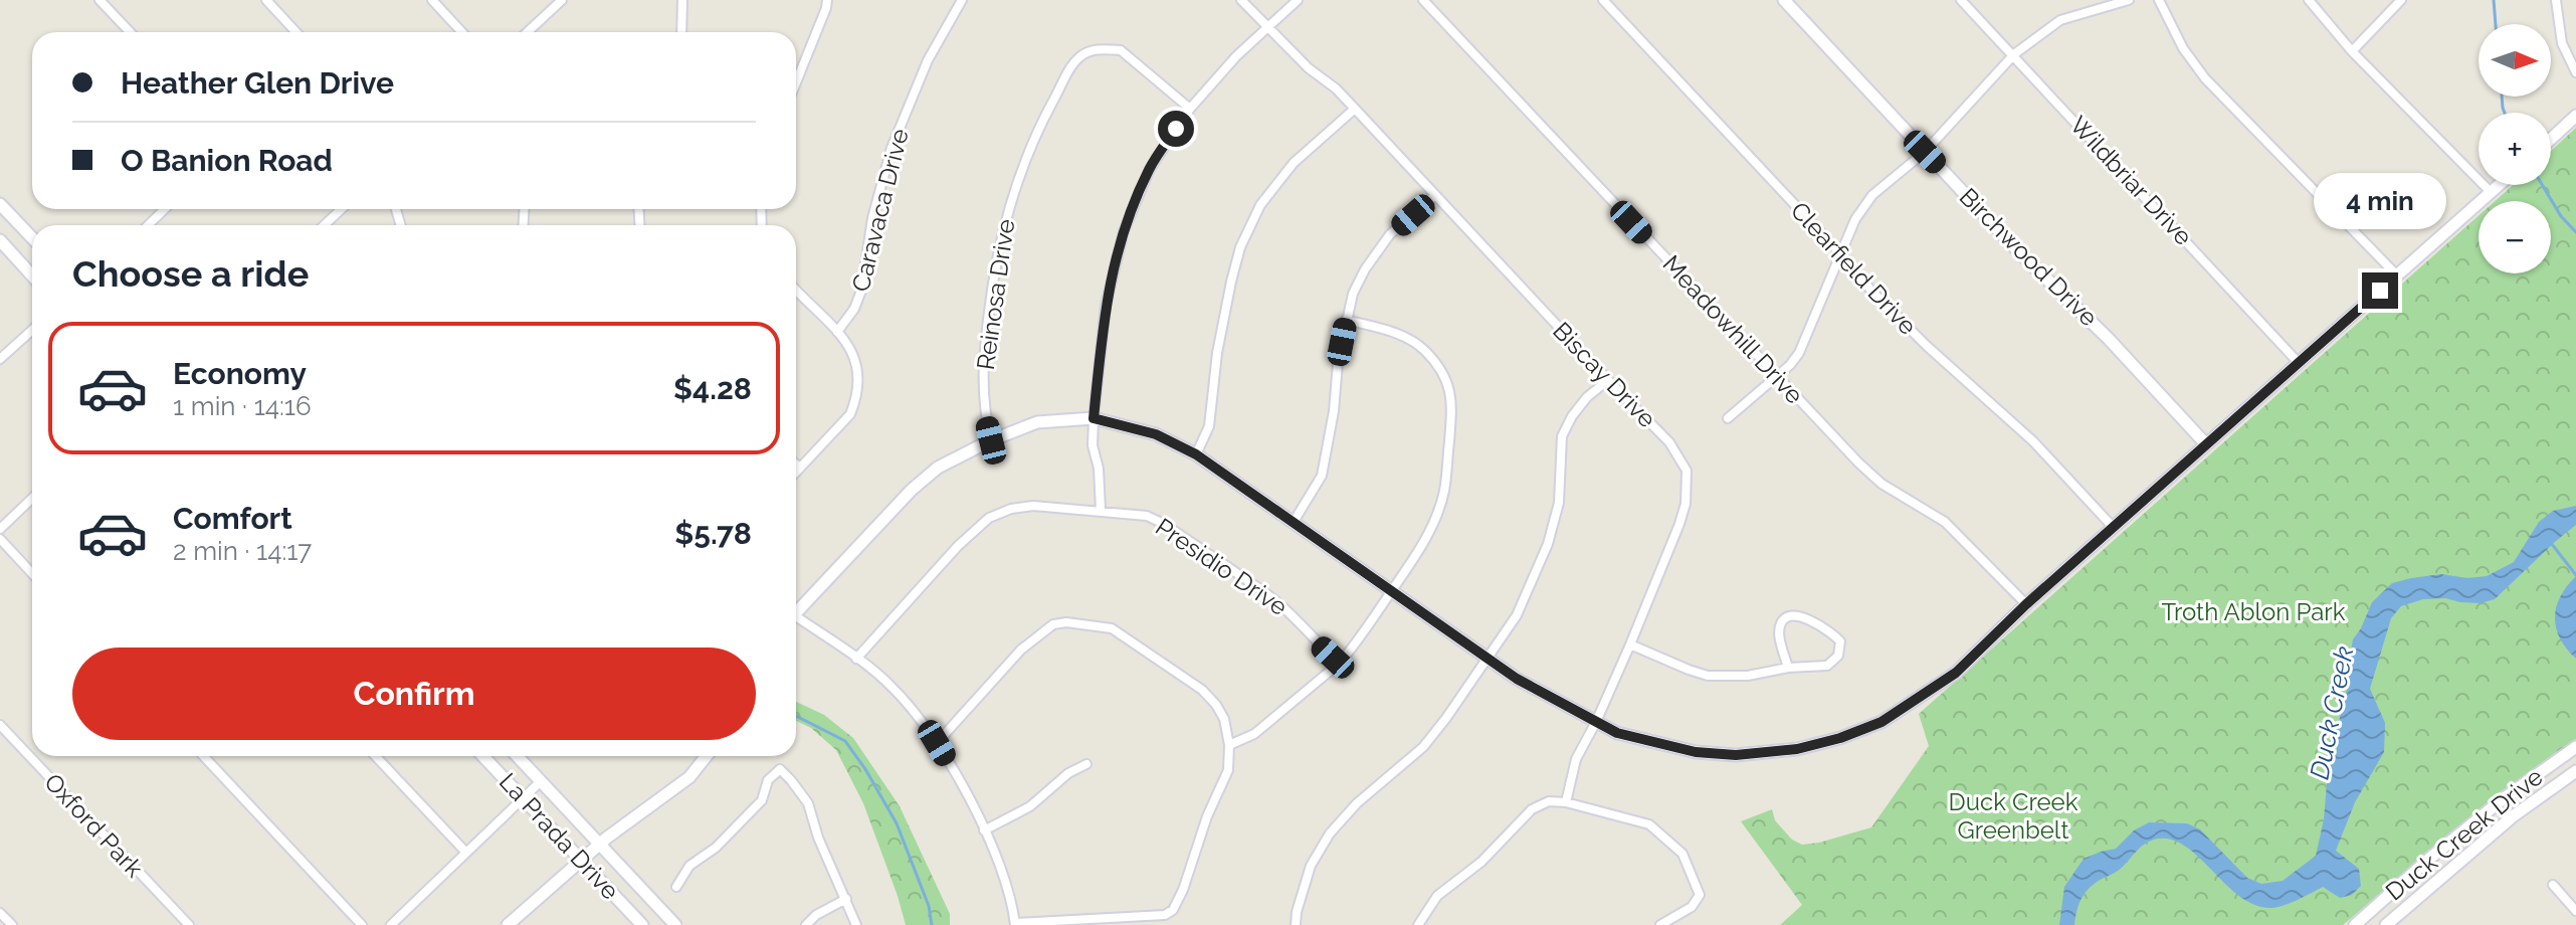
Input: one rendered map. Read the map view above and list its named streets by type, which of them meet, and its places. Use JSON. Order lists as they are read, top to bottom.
{
  "streets": {
    "street": [
      "Wildbriar Drive",
      "Caravaca Drive",
      "Birchwood Drive",
      "Clearfield Drive",
      "Reinosa Drive",
      "Meadowhill Drive",
      "Biscay Drive",
      "Presidio Drive",
      "Oxford Park",
      "Duck Creek Drive",
      "La Prada Drive"
    ]
  },
  "water": ["Duck Creek"],
  "parks": ["Troth Ablon Park", "Duck Creek Greenbelt"],
  "north": "right",
  "page": {
    "map_buttons": ["+", "−"],
    "banner": ["Heather Glen Drive", "O Banion Road"],
    "bubble": "4 min",
    "heading": "Choose a ride",
    "list": [
      {
        "name": "Economy",
        "note": "1 min · 14:16",
        "value": "$4.28"
      },
      {
        "name": "Comfort",
        "note": "2 min · 14:17",
        "value": "$5.78"
      }
    ],
    "buttons": "Confirm"
  }
}
